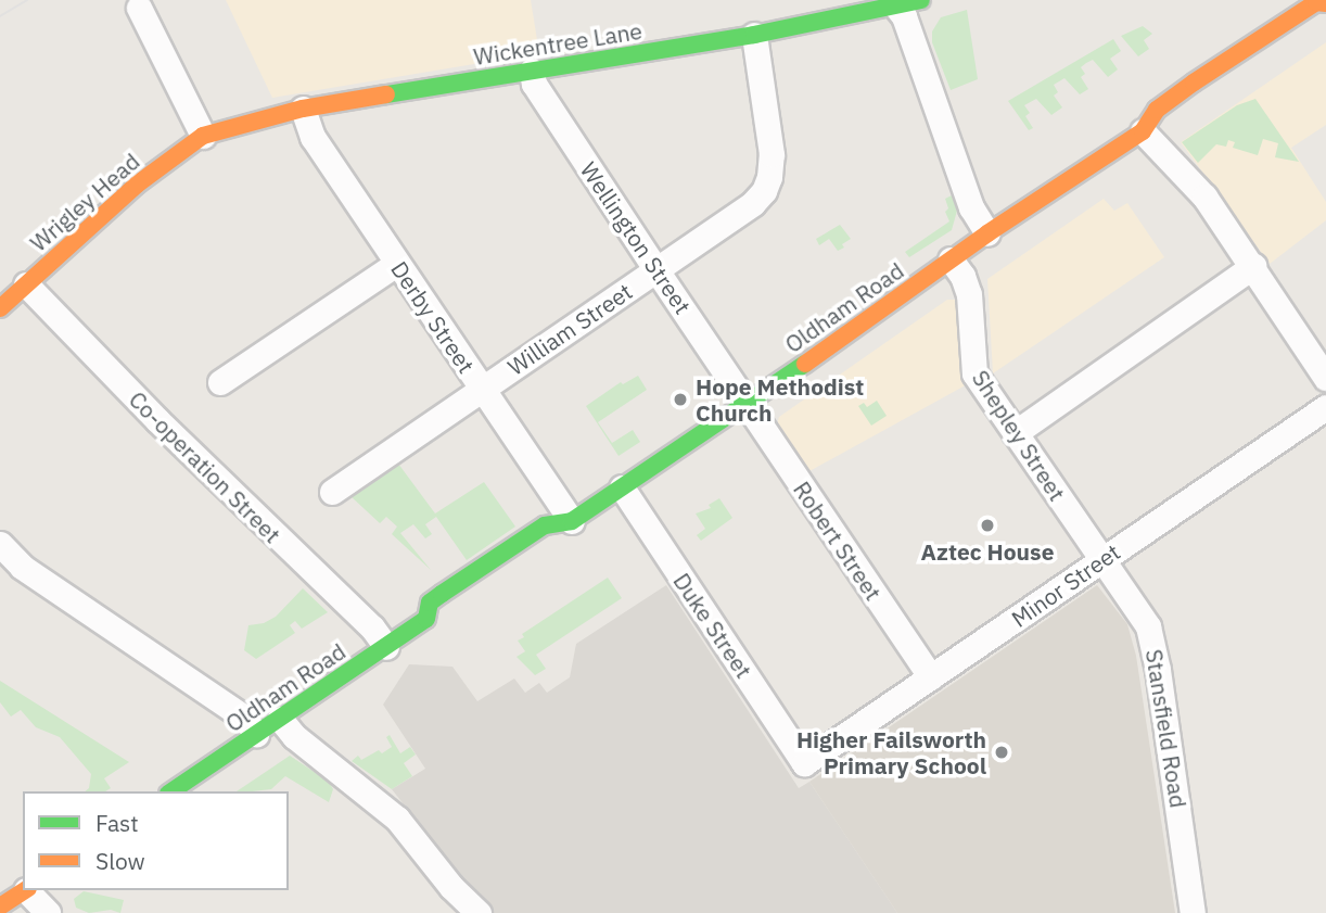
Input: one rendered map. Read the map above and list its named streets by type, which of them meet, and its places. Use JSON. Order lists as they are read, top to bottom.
{
  "streets": {
    "main road": ["Wickentree Lane", "Wrigley Head", "Oldham Road"],
    "street": [
      "Wellington Street",
      "Derby Street",
      "William Street",
      "Shepley Street",
      "Co-operation Street",
      "Robert Street",
      "Minor Street",
      "Duke Street",
      "Stansfield Road"
    ]
  },
  "crossings": [
    ["Wickentree Lane", "Wrigley Head"],
    ["Wickentree Lane", "Wellington Street"],
    ["Wickentree Lane", "Derby Street"],
    ["Wickentree Lane", "William Street"],
    ["Wrigley Head", "Co-operation Street"],
    ["Wellington Street", "Oldham Road"],
    ["Wellington Street", "William Street"],
    ["Wellington Street", "Robert Street"],
    ["Oldham Road", "Derby Street"],
    ["Oldham Road", "Shepley Street"],
    ["Oldham Road", "Co-operation Street"],
    ["Oldham Road", "Robert Street"],
    ["Oldham Road", "Duke Street"],
    ["Derby Street", "William Street"],
    ["Shepley Street", "Minor Street"],
    ["Shepley Street", "Stansfield Road"],
    ["Robert Street", "Minor Street"],
    ["Minor Street", "Duke Street"],
    ["Minor Street", "Stansfield Road"]
  ],
  "places": ["Hope Methodist Church", "Aztec House", "Higher Failsworth Primary School"],
  "legend": ["Fast", "Slow"]
}
